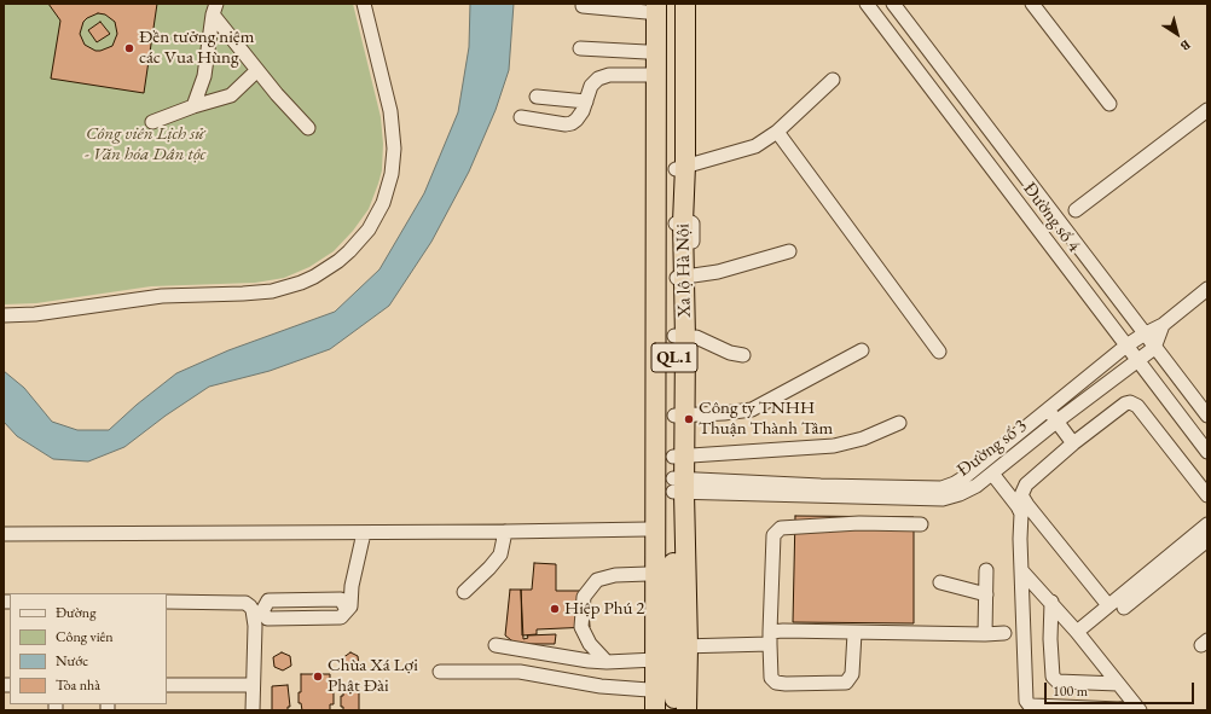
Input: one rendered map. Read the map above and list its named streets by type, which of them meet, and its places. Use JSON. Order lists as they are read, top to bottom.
{
  "streets": {
    "highway": ["Xa lộ Hà Nội", "QL.1"],
    "street": ["Đường số 4", "Đường số 3"]
  },
  "crossings": [
    ["Đường số 4", "Đường số 3"],
    ["Xa lộ Hà Nội", "Đường số 3"]
  ],
  "parks": ["Công viên Lịch sử - Văn hóa Dân tộc"],
  "places": [
    "Đền tưởng niệm các Vua Hùng",
    "Công ty TNHH Thuận Thành Tâm",
    "Hiệp Phú 2",
    "Chùa Xá Lợi Phật Đài"
  ],
  "legend": [
    "Đường",
    "Công viên",
    "Nước",
    "Tòa nhà"
  ],
  "scale_bar": "100 m",
  "north": "bottom right"
}
